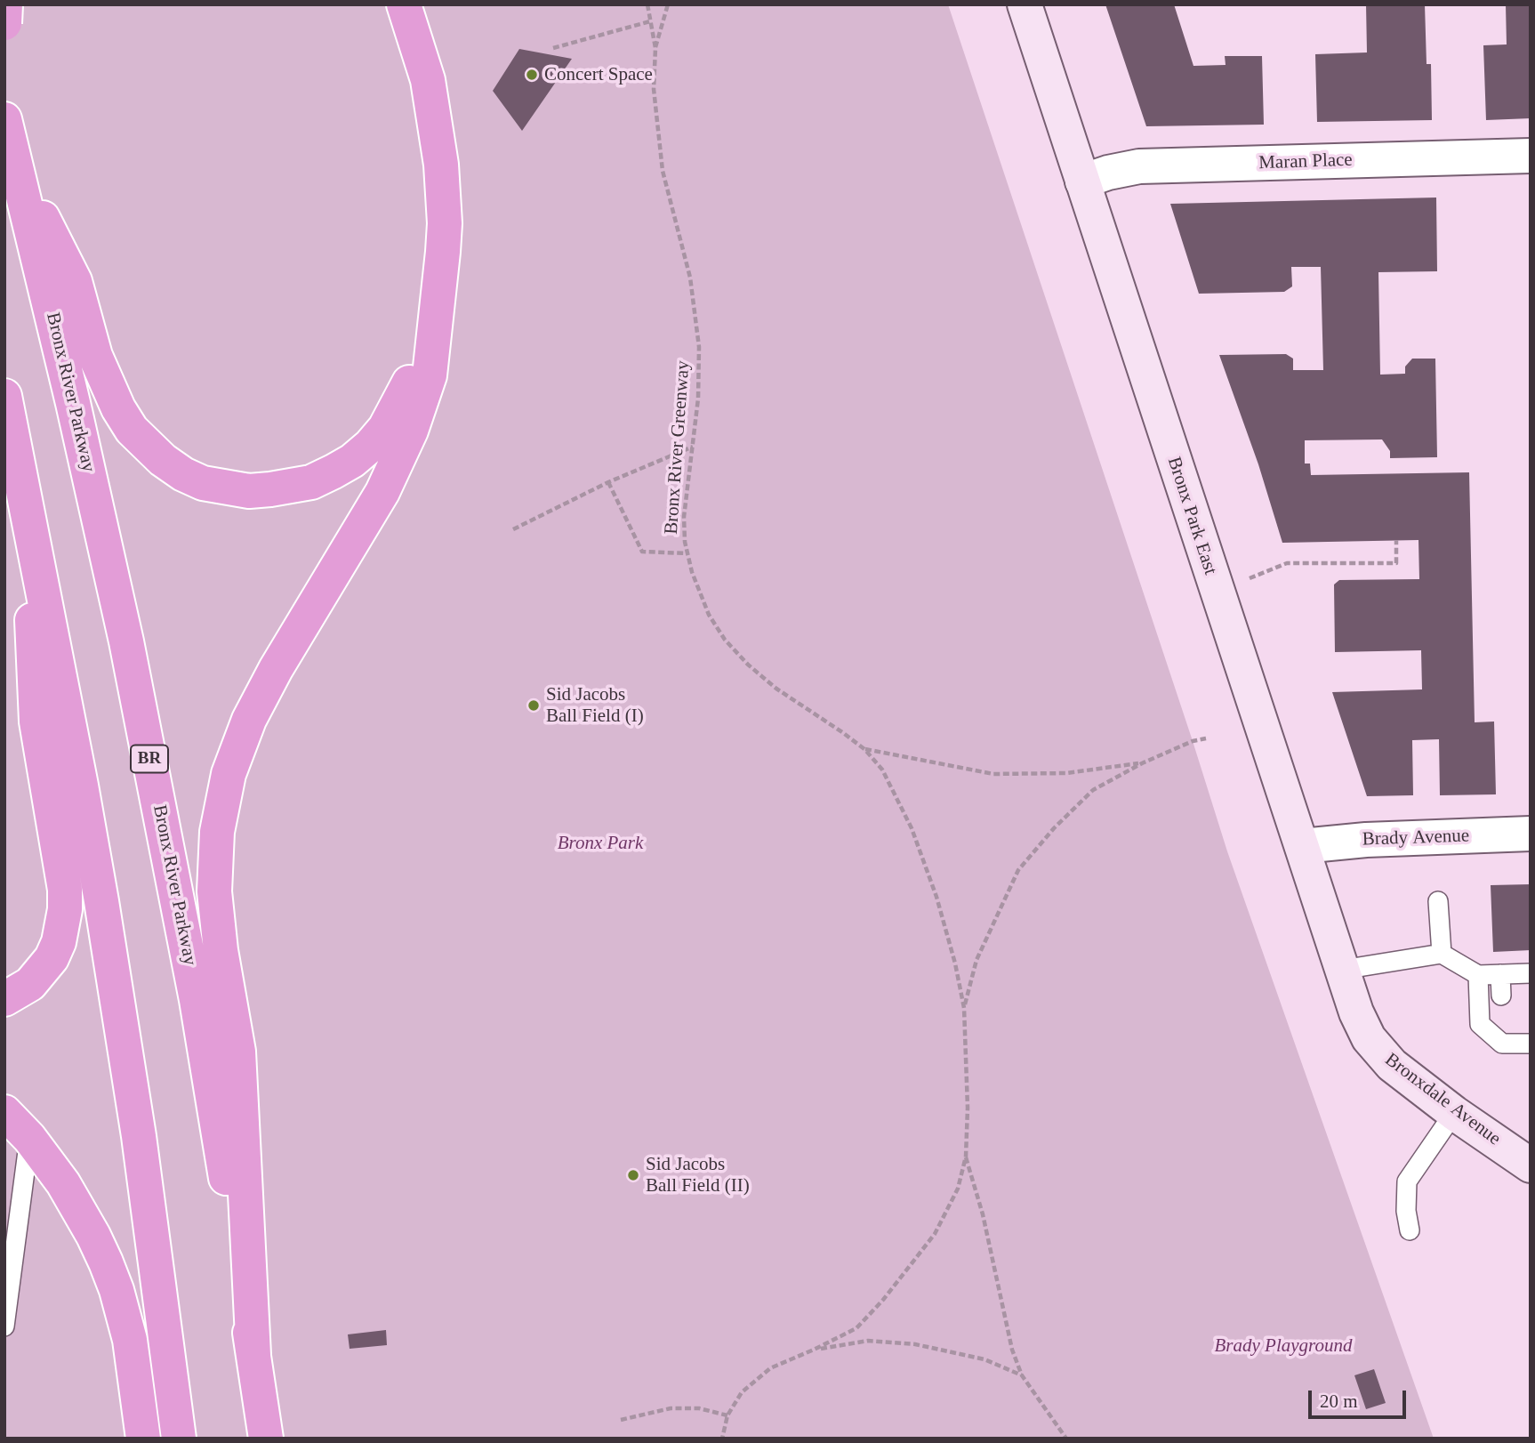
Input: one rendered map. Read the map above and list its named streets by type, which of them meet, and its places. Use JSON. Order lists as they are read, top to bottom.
{
  "streets": {
    "highway": ["Bronx River Parkway", "BR"],
    "main road": ["Bronx Park East", "Bronxdale Avenue"],
    "street": ["Maran Place", "Brady Avenue"],
    "path": ["Bronx River Greenway"]
  },
  "crossings": [
    ["Maran Place", "Bronx Park East"],
    ["Bronx Park East", "Brady Avenue"],
    ["Bronx Park East", "Bronxdale Avenue"]
  ],
  "parks": ["Bronx Park", "Brady Playground"],
  "places": ["Concert Space", "Sid Jacobs Ball Field (I)", "Sid Jacobs Ball Field (II)"],
  "scale_bar": "20 m"
}
